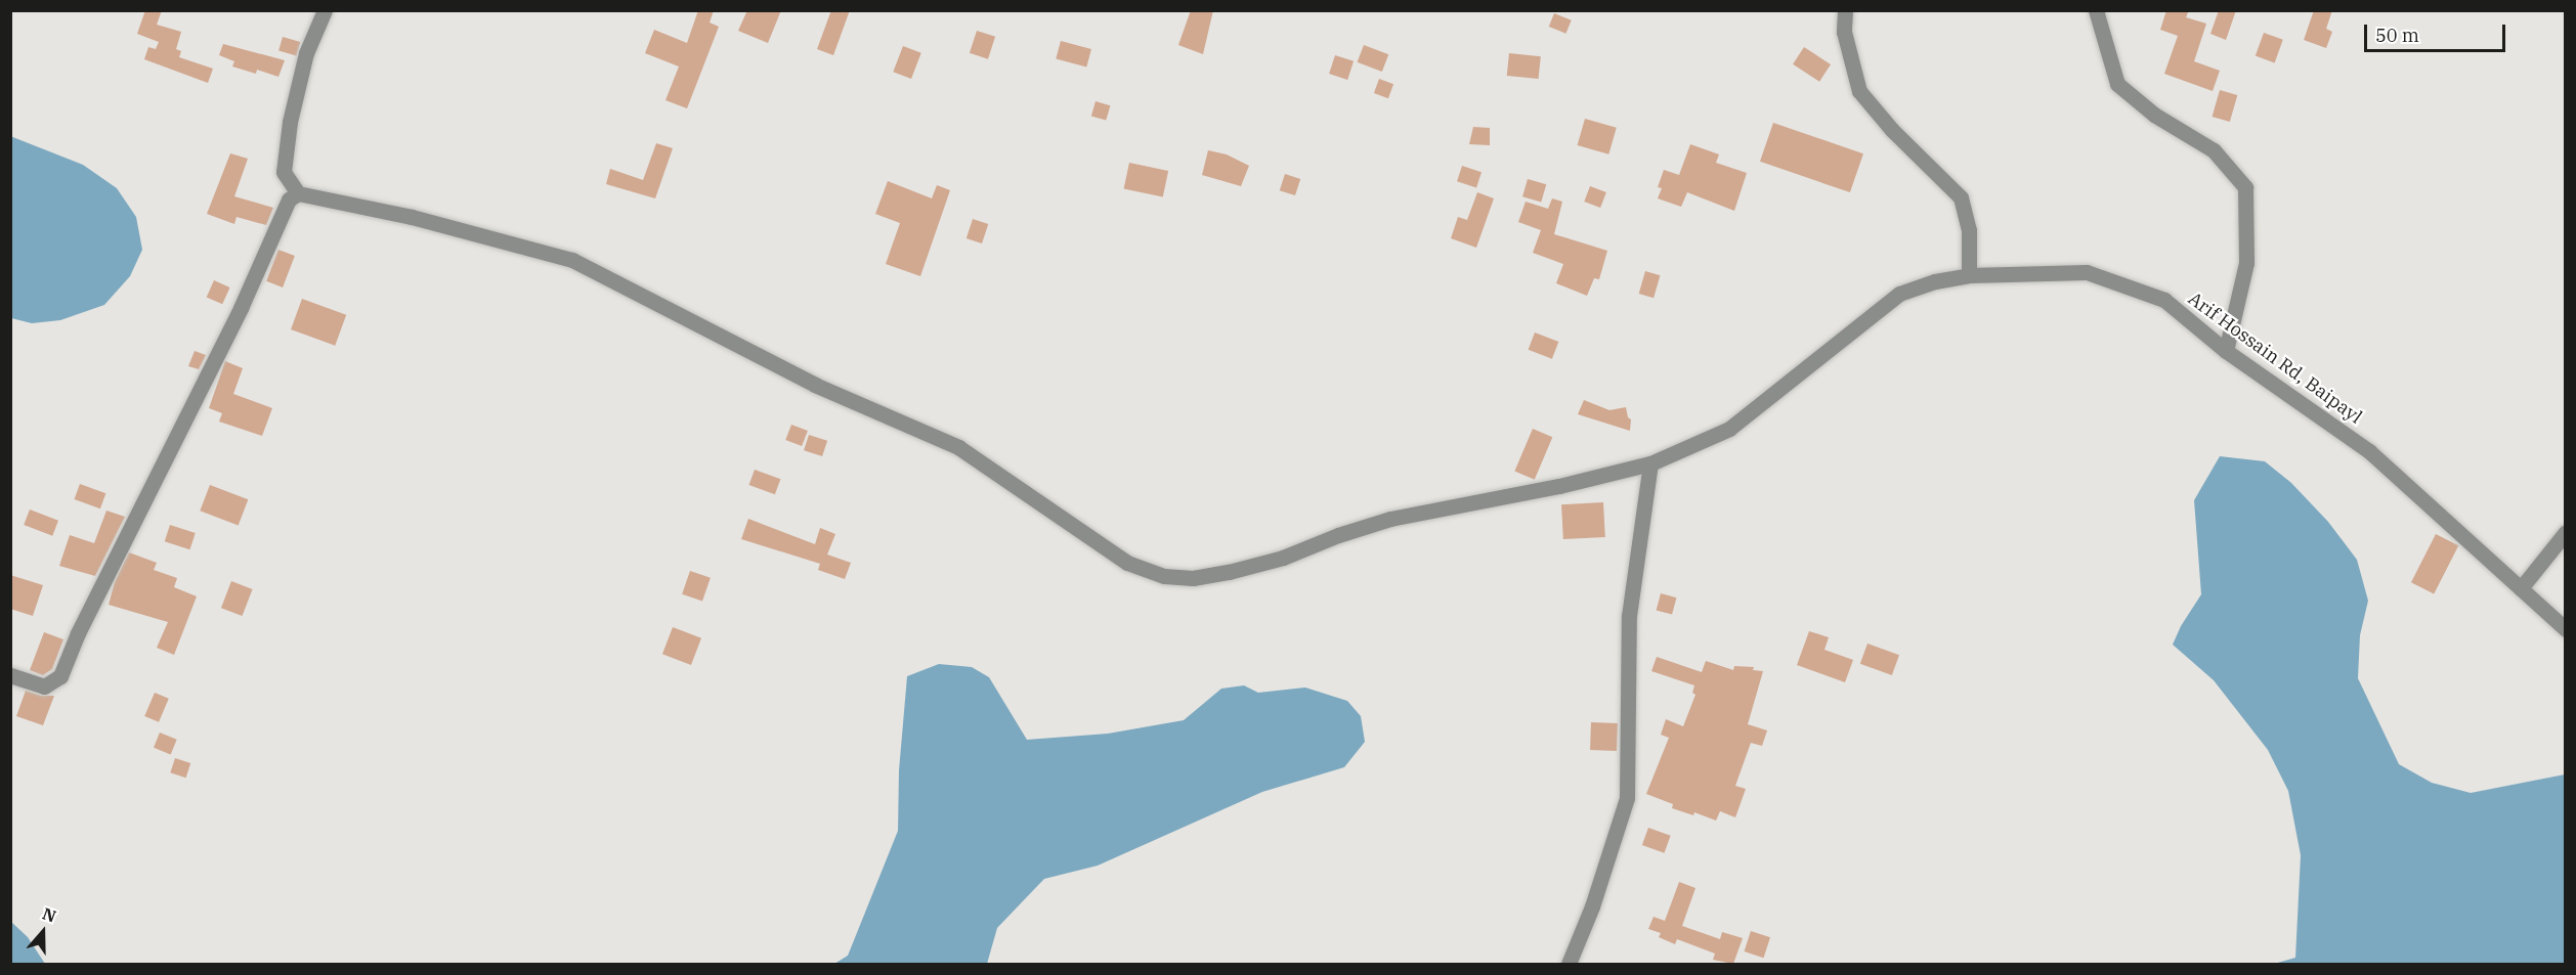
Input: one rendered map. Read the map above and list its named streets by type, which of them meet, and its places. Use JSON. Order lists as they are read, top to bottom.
{
  "streets": {
    "street": ["Arif Hossain Rd, Baipayl"]
  },
  "scale_bar": "50 m",
  "north": "top"
}
